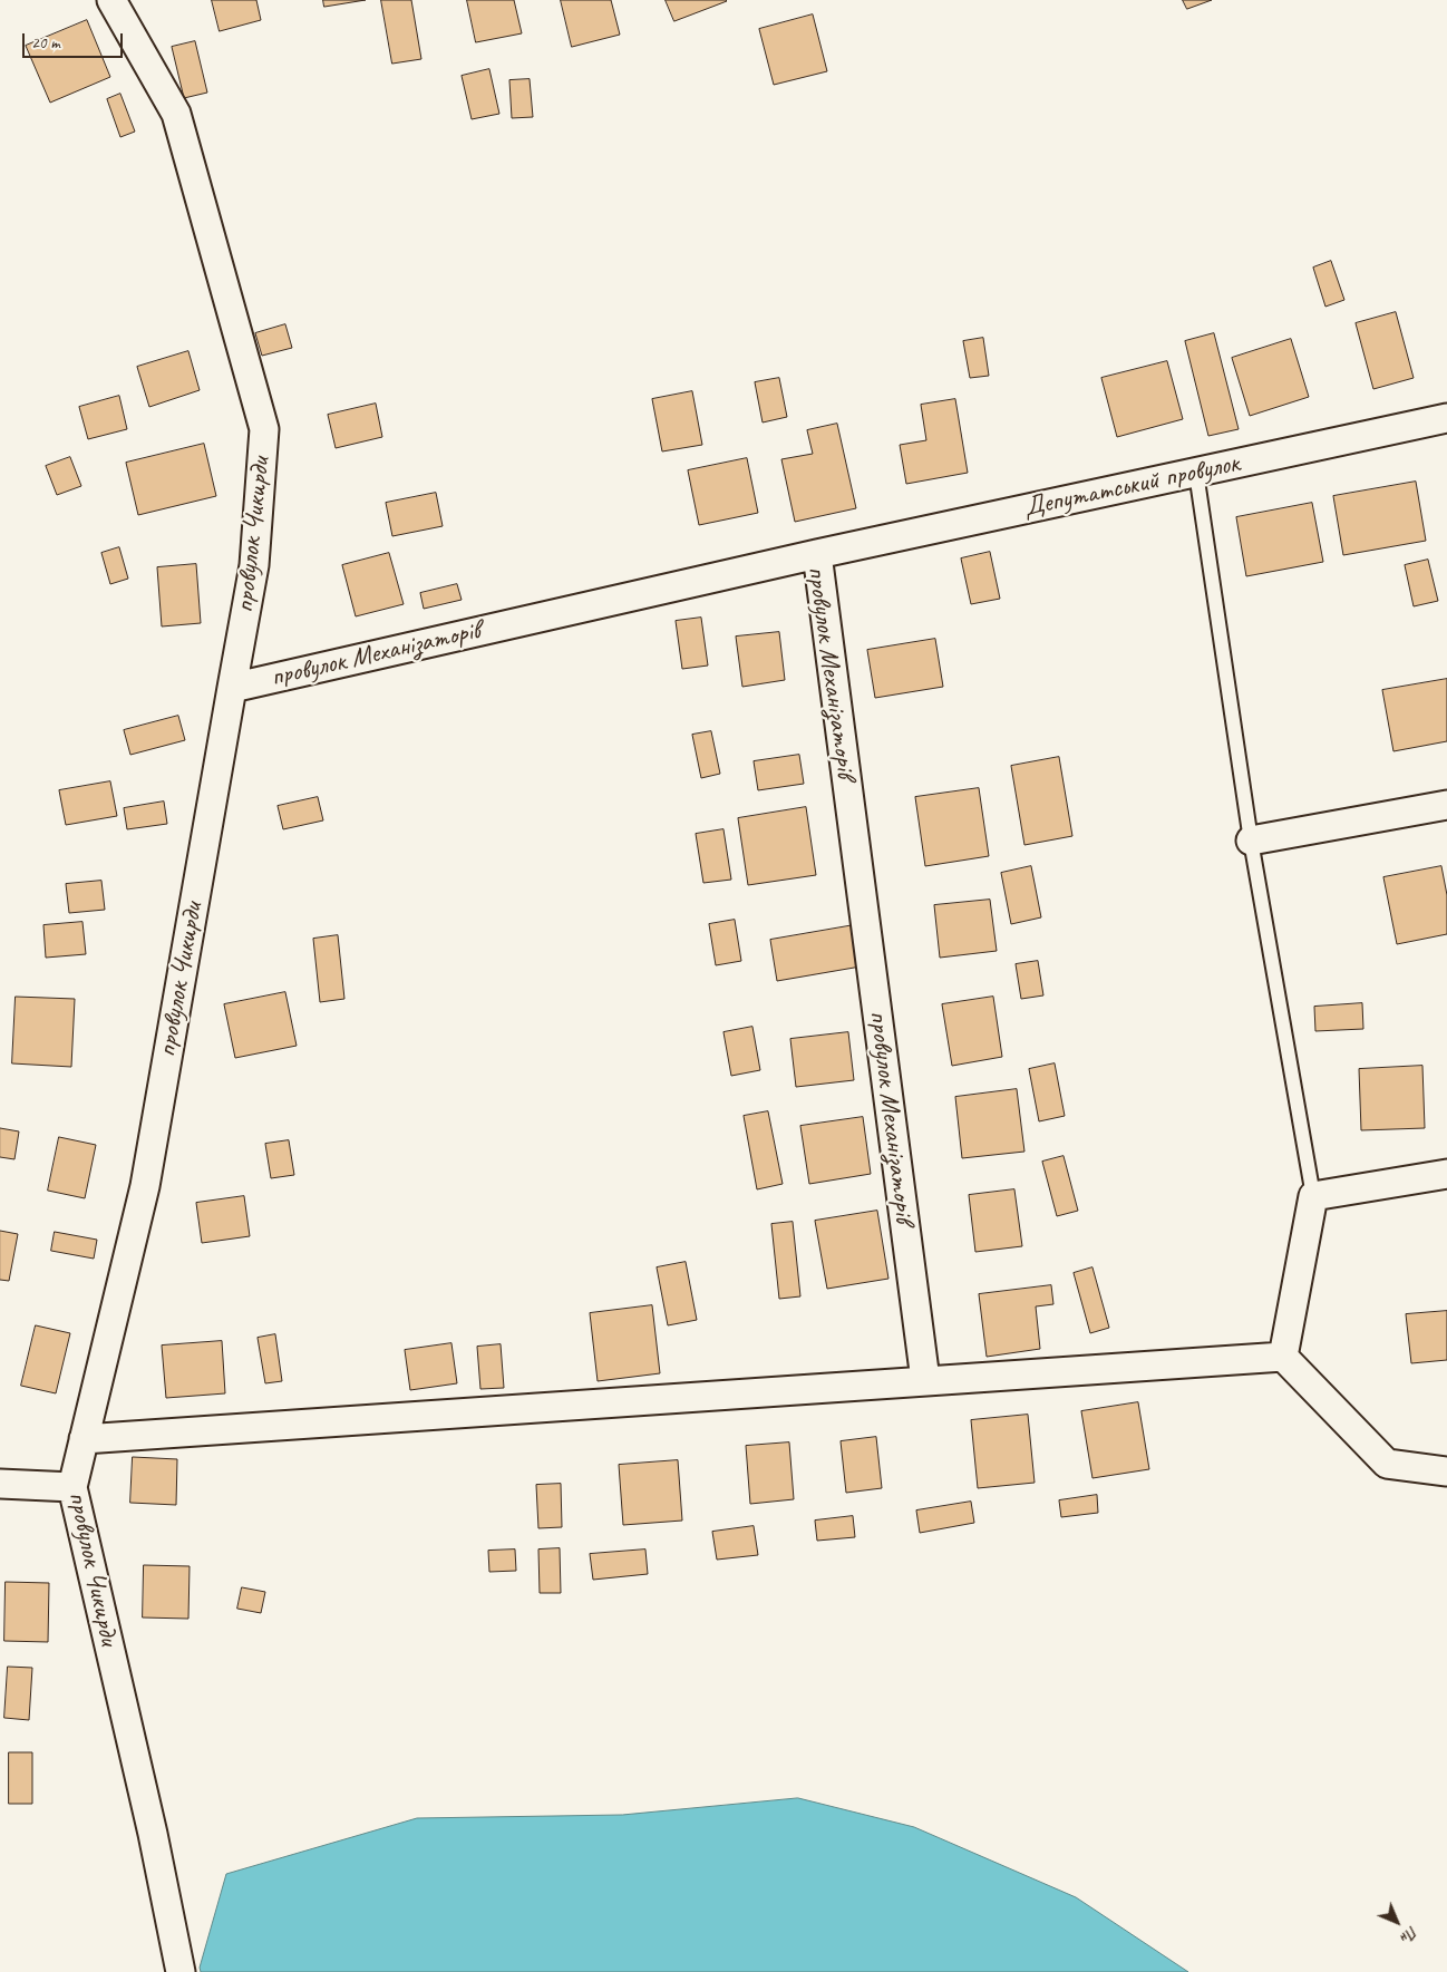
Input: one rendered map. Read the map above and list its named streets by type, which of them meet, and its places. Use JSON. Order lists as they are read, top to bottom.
{
  "streets": {
    "street": ["Депутатський провулок", "провулок Чикирди", "провулок Механізаторів"]
  },
  "crossings": [
    ["Депутатський провулок", "провулок Механізаторів"],
    ["провулок Чикирди", "провулок Механізаторів"]
  ],
  "scale_bar": "20 m",
  "north": "bottom right"
}
